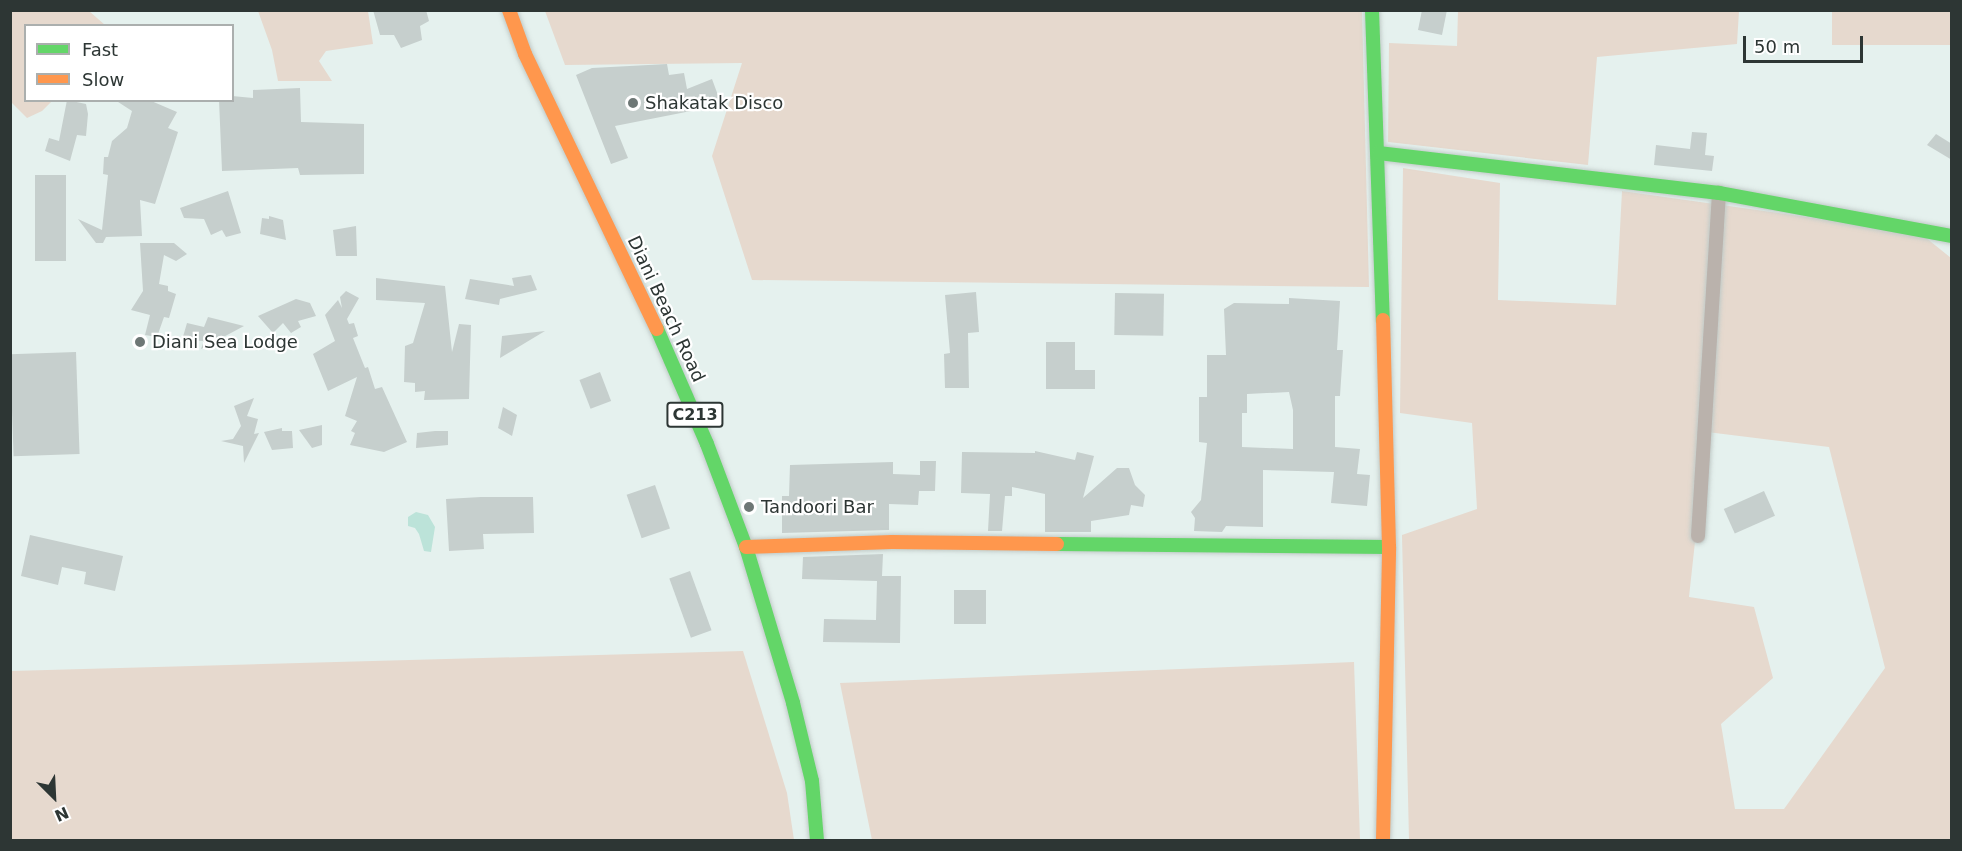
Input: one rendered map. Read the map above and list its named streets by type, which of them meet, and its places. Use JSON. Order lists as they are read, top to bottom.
{
  "streets": {
    "street": ["Diani Beach Road", "C213"]
  },
  "places": ["Shakatak Disco", "Diani Sea Lodge", "Tandoori Bar"],
  "legend": ["Fast", "Slow"],
  "scale_bar": "50 m",
  "north": "bottom right"
}
